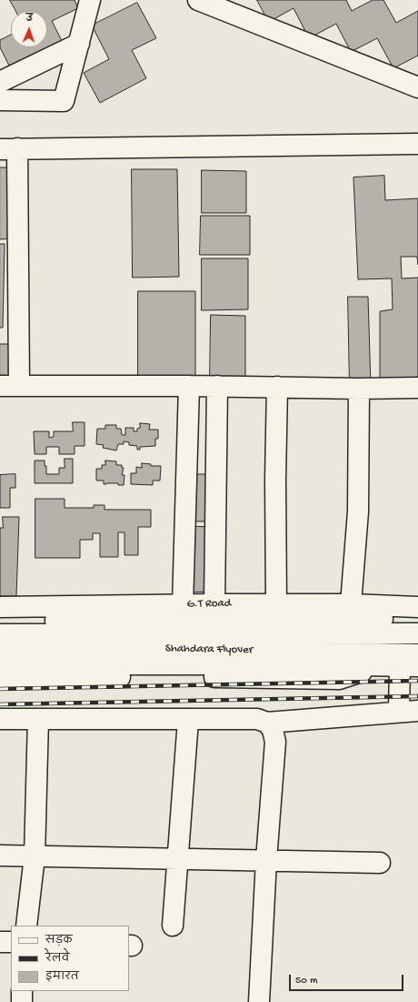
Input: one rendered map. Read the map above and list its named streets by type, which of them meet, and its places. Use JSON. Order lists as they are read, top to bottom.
{
  "streets": {
    "main road": ["G.T Road", "Shahdara Flyover"]
  },
  "legend": ["सड़क", "रेलवे", "इमारत"],
  "scale_bar": "50 m",
  "north": "top"
}
